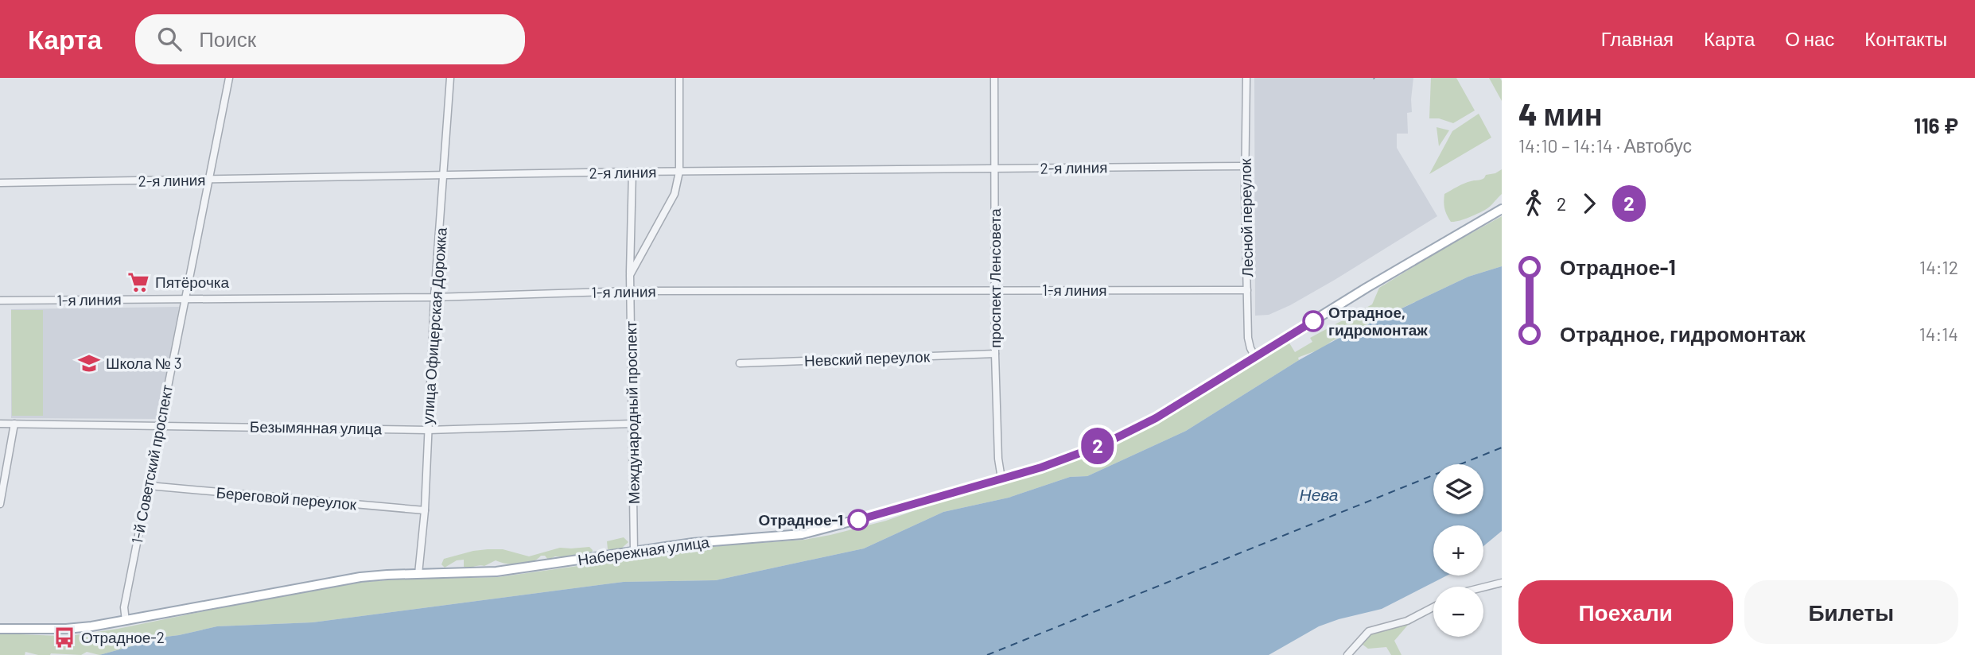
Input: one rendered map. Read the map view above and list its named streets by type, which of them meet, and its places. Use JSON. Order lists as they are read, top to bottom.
{
  "streets": {
    "main road": ["Набережная улица"],
    "street": [
      "2-я линия",
      "Лесной переулок",
      "проспект Ленсовета",
      "1-я линия",
      "улица Офицерская Дорожка",
      "Невский переулок",
      "Международный проспект",
      "Безымянная улица",
      "1-й Советский проспект",
      "Береговой переулок"
    ]
  },
  "crossings": [
    ["2-я линия", "Лесной переулок"],
    ["2-я линия", "проспект Ленсовета"],
    ["2-я линия", "улица Офицерская Дорожка"],
    ["2-я линия", "Международный проспект"],
    ["2-я линия", "1-й Советский проспект"],
    ["Лесной переулок", "1-я линия"],
    ["Лесной переулок", "Набережная улица"],
    ["проспект Ленсовета", "1-я линия"],
    ["проспект Ленсовета", "Невский переулок"],
    ["проспект Ленсовета", "Набережная улица"],
    ["1-я линия", "улица Офицерская Дорожка"],
    ["1-я линия", "Международный проспект"],
    ["1-я линия", "1-й Советский проспект"],
    ["улица Офицерская Дорожка", "Безымянная улица"],
    ["улица Офицерская Дорожка", "Береговой переулок"],
    ["улица Офицерская Дорожка", "Набережная улица"],
    ["Международный проспект", "Безымянная улица"],
    ["Международный проспект", "Набережная улица"],
    ["Безымянная улица", "1-й Советский проспект"],
    ["1-й Советский проспект", "Береговой переулок"],
    ["1-й Советский проспект", "Набережная улица"]
  ],
  "water": ["Нева"],
  "places": {
    "supermarket": ["Пятёрочка"],
    "other": ["Отрадное, гидромонтаж", "Отрадное-1"],
    "school or university": ["Школа № 3"],
    "bus stop": ["Отрадное-2"]
  },
  "lines": ["bus line 2"],
  "page": {
    "header": "Карта",
    "search": "Поиск",
    "nav": [
      "Главная",
      "Карта",
      "О нас",
      "Контакты"
    ],
    "on_map": "2",
    "heading": ["4 мин", "14:10 – 14:14 · Автобус", "116 ₽"],
    "legs": ["2", "2"],
    "list": [
      {
        "name": "Отрадное-1",
        "value": "14:12"
      },
      {
        "name": "Отрадное, гидромонтаж",
        "value": "14:14"
      }
    ],
    "map_buttons": ["+", "−"],
    "buttons": ["Поехали", "Билеты"]
  }
}
